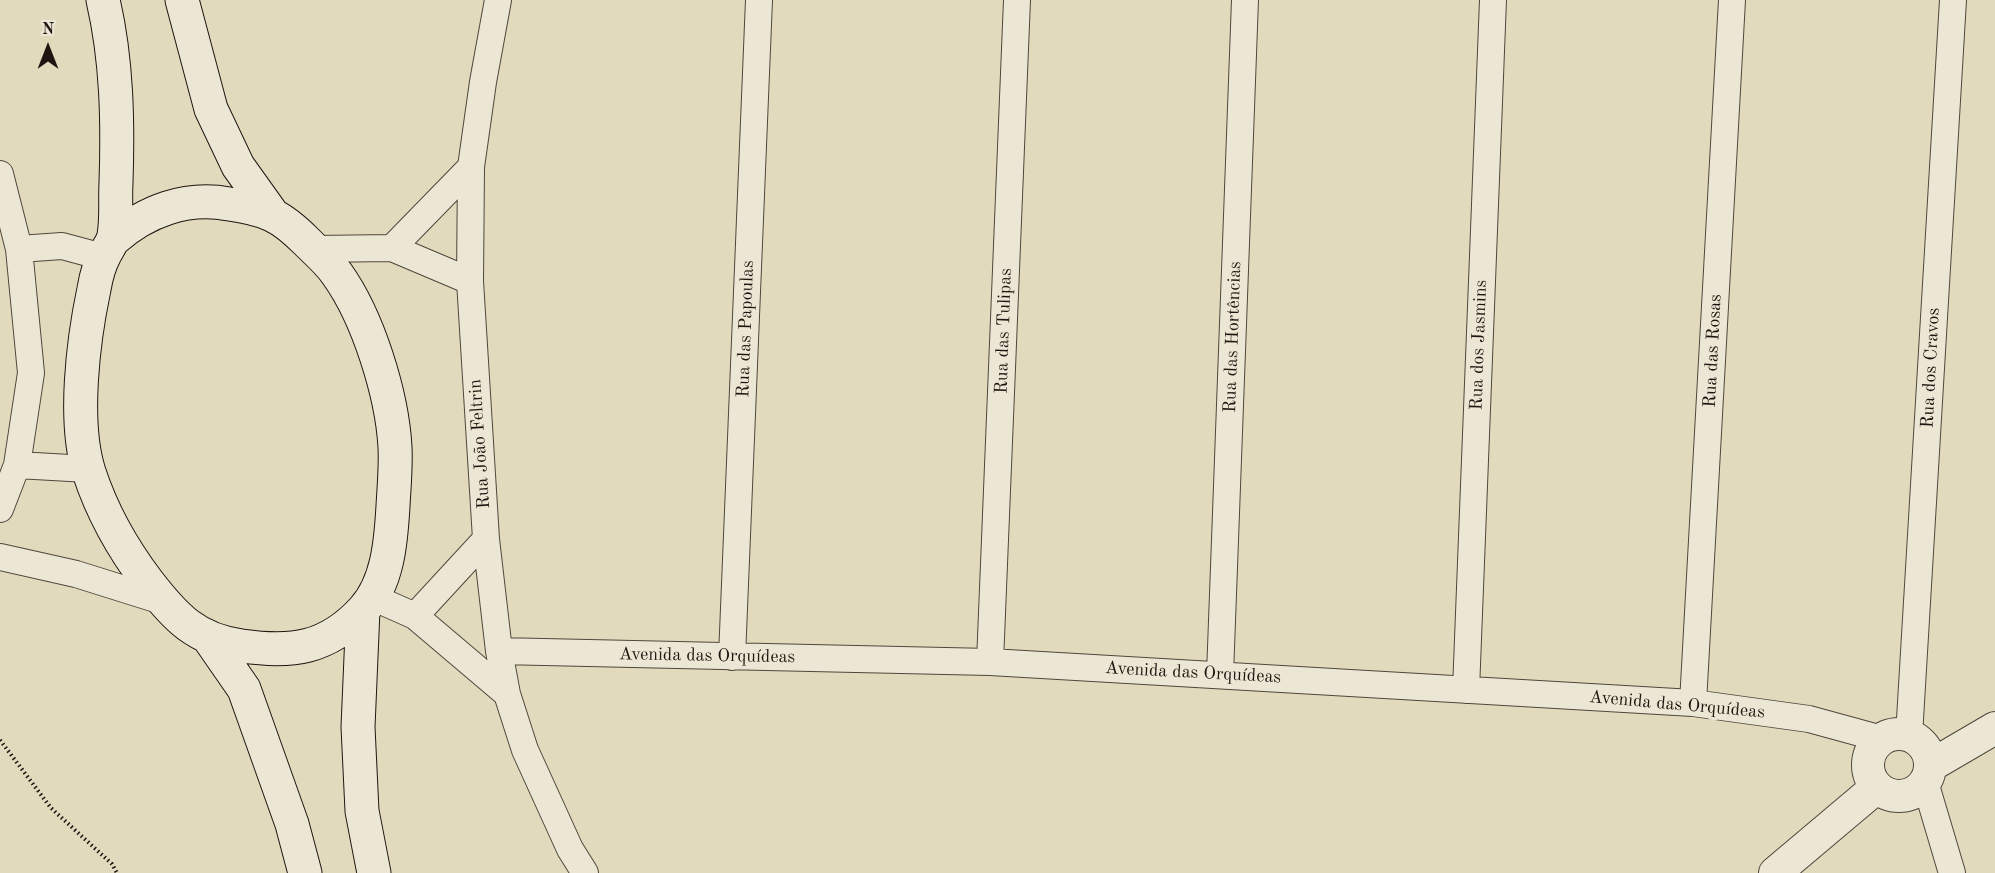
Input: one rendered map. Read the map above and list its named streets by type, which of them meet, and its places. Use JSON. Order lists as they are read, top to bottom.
{
  "streets": {
    "street": [
      "Rua das Papoulas",
      "Rua das Tulipas",
      "Rua das Hortências",
      "Rua dos Jasmins",
      "Rua das Rosas",
      "Rua dos Cravos",
      "Rua João Feltrin",
      "Avenida das Orquídeas"
    ]
  },
  "crossings": [
    ["Rua das Papoulas", "Avenida das Orquídeas"],
    ["Rua das Tulipas", "Avenida das Orquídeas"],
    ["Rua das Hortências", "Avenida das Orquídeas"],
    ["Rua dos Jasmins", "Avenida das Orquídeas"],
    ["Rua das Rosas", "Avenida das Orquídeas"],
    ["Rua dos Cravos", "Avenida das Orquídeas"],
    ["Rua João Feltrin", "Avenida das Orquídeas"]
  ],
  "north": "top"
}
